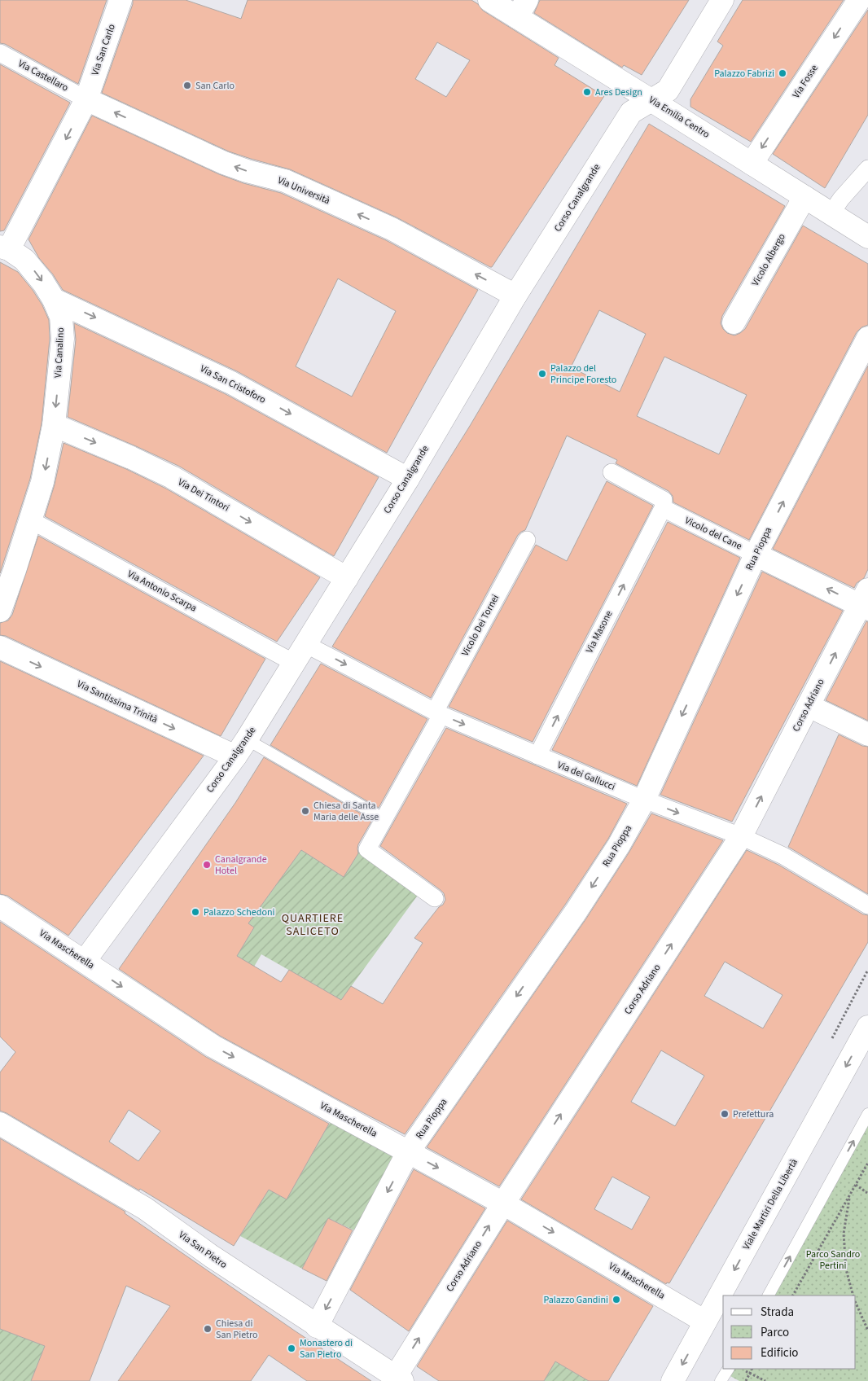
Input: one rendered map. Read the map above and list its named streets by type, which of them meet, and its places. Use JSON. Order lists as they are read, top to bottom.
{
  "streets": {
    "street": [
      "Via San Carlo",
      "Via Castellaro",
      "Via Fosse",
      "Via Emilia Centro",
      "Via Università",
      "Corso Canalgrande",
      "Vicolo Albergo",
      "Via Canalino",
      "Via San Cristoforo",
      "Via Dei Tintori",
      "Vicolo del Cane",
      "Rua Pioppa",
      "Via Antonio Scarpa",
      "Vicolo Dei Tornei",
      "Via Masone",
      "Via Santissima Trinità",
      "Corso Adriano",
      "Via dei Gallucci",
      "Via Mascherella",
      "Viale Martiri Della Libertà",
      "Via San Pietro"
    ]
  },
  "crossings": [
    ["Via San Carlo", "Via Castellaro"],
    ["Via San Carlo", "Via Università"],
    ["Via San Carlo", "Via Canalino"],
    ["Via Castellaro", "Via Università"],
    ["Via Castellaro", "Via Canalino"],
    ["Via Fosse", "Via Emilia Centro"],
    ["Via Emilia Centro", "Corso Canalgrande"],
    ["Via Emilia Centro", "Vicolo Albergo"],
    ["Via Università", "Corso Canalgrande"],
    ["Via Università", "Via Canalino"],
    ["Corso Canalgrande", "Via San Cristoforo"],
    ["Corso Canalgrande", "Via Dei Tintori"],
    ["Corso Canalgrande", "Via Antonio Scarpa"],
    ["Corso Canalgrande", "Via Santissima Trinità"],
    ["Corso Canalgrande", "Via dei Gallucci"],
    ["Corso Canalgrande", "Via Mascherella"],
    ["Via Canalino", "Via San Cristoforo"],
    ["Via Canalino", "Via Dei Tintori"],
    ["Via Canalino", "Via Antonio Scarpa"],
    ["Vicolo del Cane", "Rua Pioppa"],
    ["Vicolo del Cane", "Via Masone"],
    ["Vicolo del Cane", "Corso Adriano"],
    ["Rua Pioppa", "Via dei Gallucci"],
    ["Rua Pioppa", "Via Mascherella"],
    ["Rua Pioppa", "Via San Pietro"],
    ["Vicolo Dei Tornei", "Via dei Gallucci"],
    ["Via Masone", "Via dei Gallucci"],
    ["Corso Adriano", "Via dei Gallucci"],
    ["Corso Adriano", "Via Mascherella"],
    ["Corso Adriano", "Via San Pietro"],
    ["Via Mascherella", "Viale Martiri Della Libertà"]
  ],
  "one_way": [
    "Via Università",
    "Via Canalino",
    "Via San Cristoforo",
    "Via Dei Tintori",
    "Vicolo del Cane",
    "Via Masone",
    "Via Santissima Trinità",
    "Corso Adriano",
    "Via dei Gallucci",
    "Via Mascherella",
    "Viale Martiri Della Libertà"
  ],
  "districts": ["QUARTIERE SALICETO"],
  "parks": ["Parco Sandro Pertini"],
  "places": [
    "Palazzo Fabrizi",
    "San Carlo",
    "Ares Design",
    "Palazzo del Principe Foresto",
    "Chiesa di Santa Maria delle Asse",
    "Canalgrande Hotel",
    "Palazzo Schedoni",
    "Prefettura",
    "Palazzo Gandini",
    "Chiesa di San Pietro",
    "Monastero di San Pietro"
  ],
  "legend": ["Strada", "Parco", "Edificio"]
}
